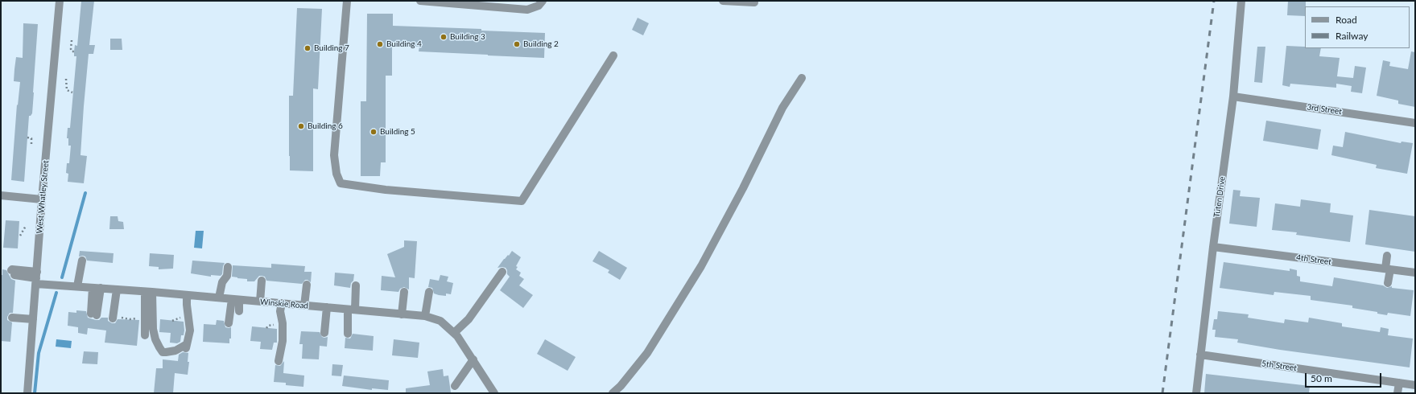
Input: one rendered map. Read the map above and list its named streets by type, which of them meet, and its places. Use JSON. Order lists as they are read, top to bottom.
{
  "streets": {
    "street": [
      "3rd Street",
      "West Whatley Street",
      "Tuten Drive",
      "4th Street",
      "Winskie Road",
      "5th Street"
    ]
  },
  "crossings": [
    ["3rd Street", "Tuten Drive"],
    ["West Whatley Street", "Winskie Road"],
    ["Tuten Drive", "4th Street"],
    ["Tuten Drive", "5th Street"]
  ],
  "places": [
    "Building 3",
    "Building 4",
    "Building 2",
    "Building 7",
    "Building 6",
    "Building 5"
  ],
  "legend": ["Road", "Railway"],
  "scale_bar": "50 m"
}
